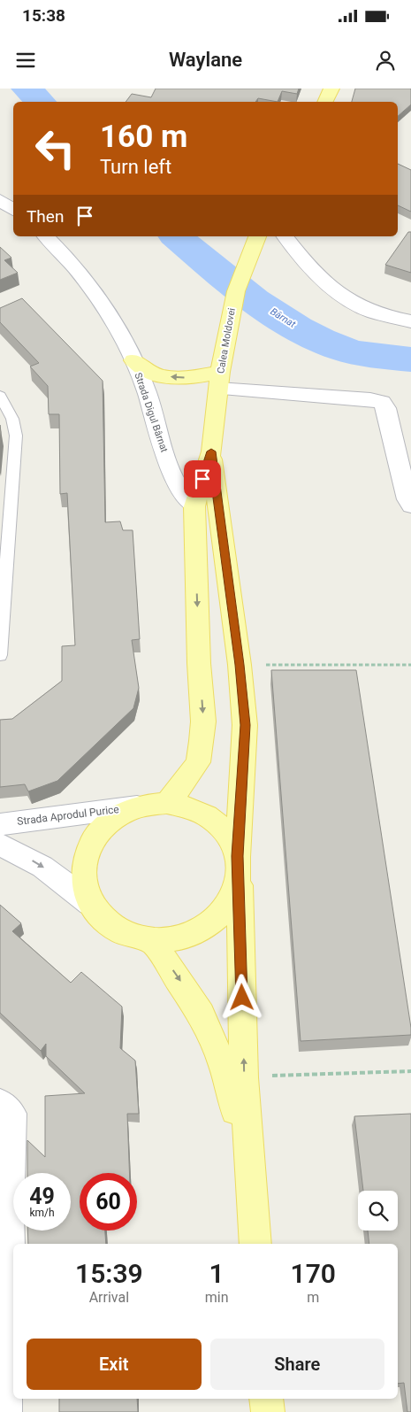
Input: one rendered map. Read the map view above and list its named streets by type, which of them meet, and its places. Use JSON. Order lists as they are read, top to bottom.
{
  "streets": {
    "main road": ["Calea Moldovei"],
    "street": ["Strada Digul Bârnat", "Strada Aprodul Purice"]
  },
  "water": ["Bârnat"],
  "page": {
    "status": "15:38",
    "header": "Waylane",
    "turn": ["160 m", "Turn left"],
    "then": "Then",
    "speed": "49 km/h",
    "limit": "60",
    "eta": [
      "15:39",
      "Arrival",
      "1",
      "min",
      "170",
      "m"
    ],
    "buttons": ["Exit", "Share"]
  }
}
